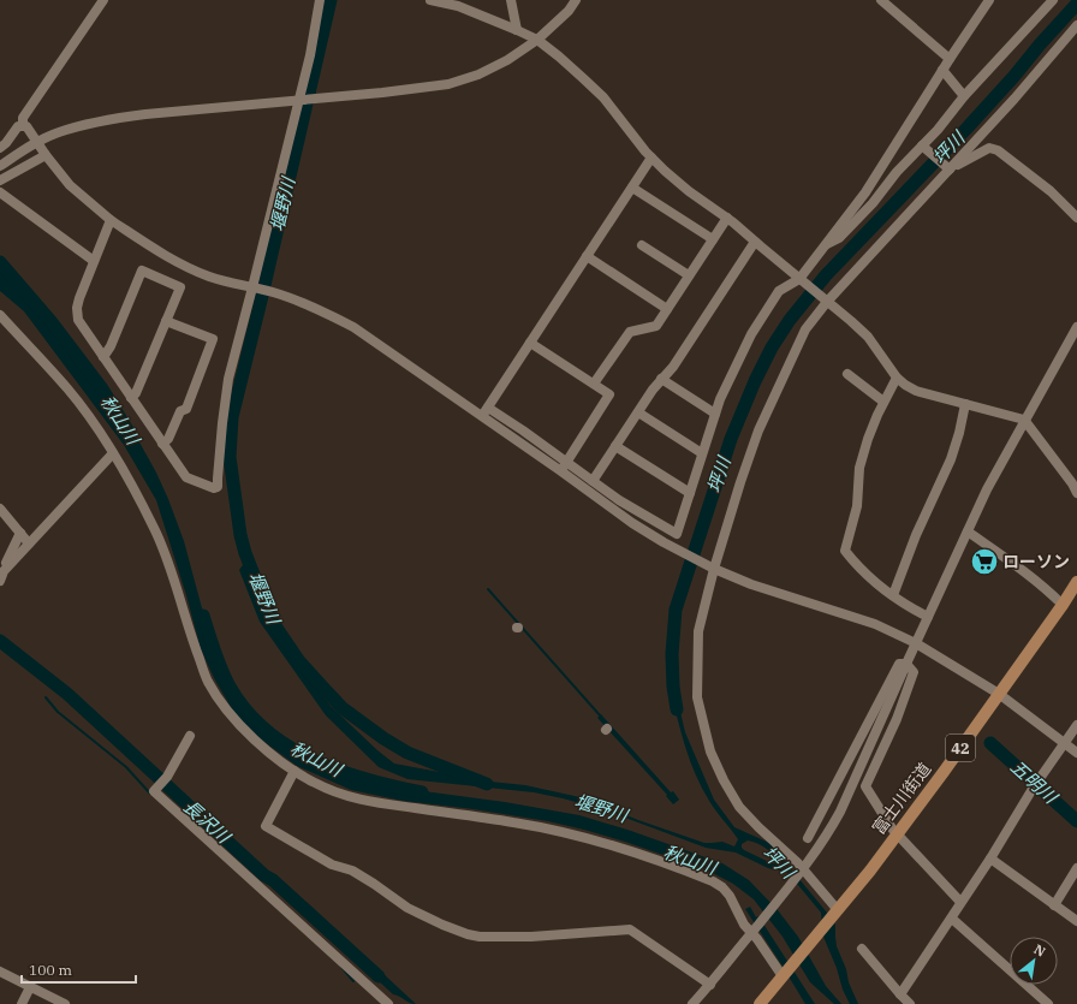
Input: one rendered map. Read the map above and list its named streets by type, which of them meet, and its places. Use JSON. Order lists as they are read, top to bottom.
{
  "streets": {
    "main road": ["42", "富士川街道"]
  },
  "water": [
    "坪川",
    "堰野川",
    "秋山川",
    "五明川",
    "長沢川"
  ],
  "places": {
    "supermarket": ["ローソン"]
  },
  "scale_bar": "100 m",
  "north": "top right"
}
